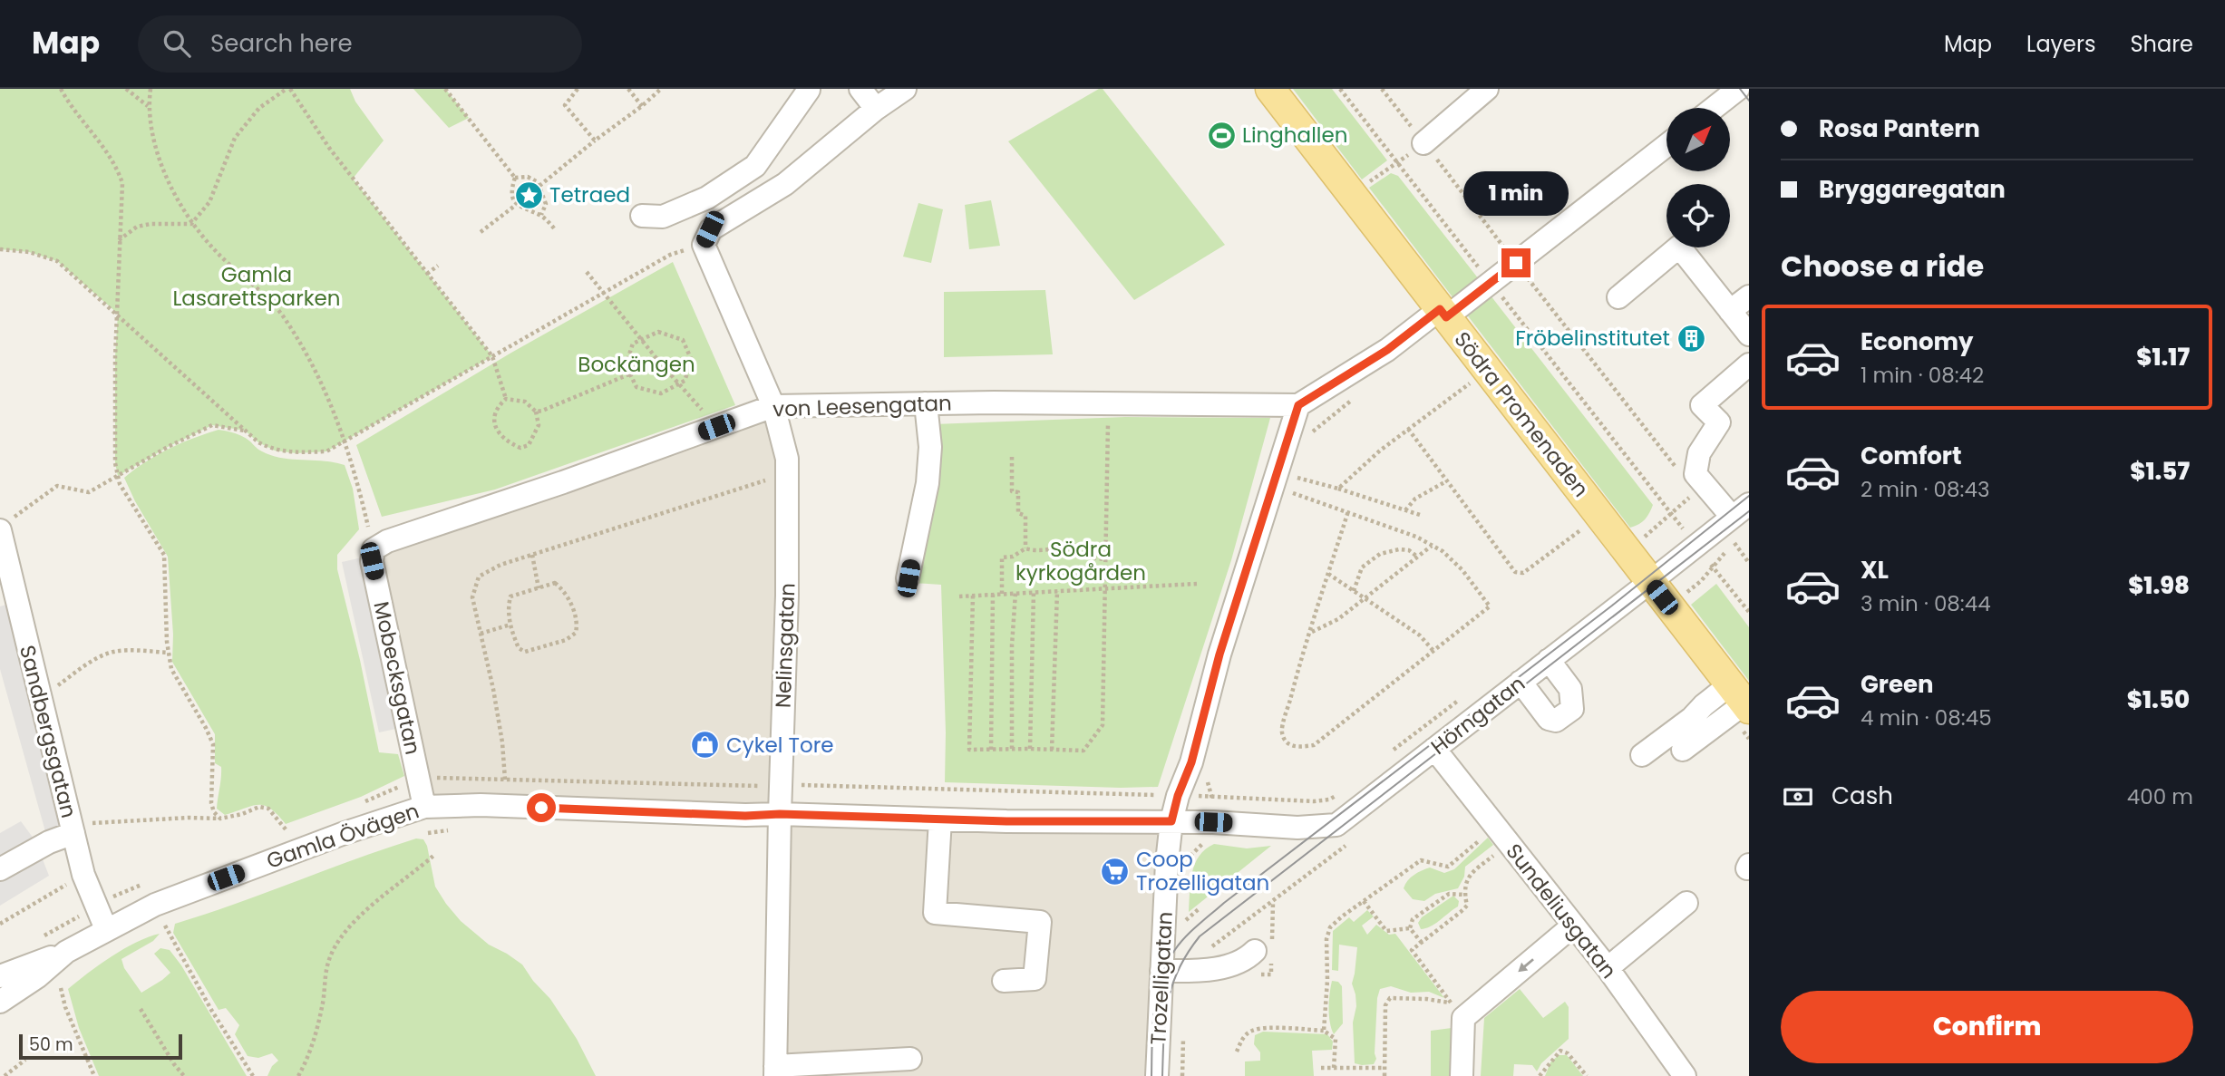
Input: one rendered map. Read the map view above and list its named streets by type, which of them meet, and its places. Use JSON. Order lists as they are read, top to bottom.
{
  "streets": {
    "main road": ["Södra Promenaden"],
    "street": [
      "von Leesengatan",
      "Nelinsgatan",
      "Mobecksgatan",
      "Hörngatan",
      "Sandbergsgatan",
      "Gamla Övägen",
      "Sundeliusgatan",
      "Trozelligatan"
    ]
  },
  "crossings": [
    ["von Leesengatan", "Nelinsgatan"],
    ["von Leesengatan", "Mobecksgatan"],
    ["von Leesengatan", "Trozelligatan"],
    ["Södra Promenaden", "Hörngatan"],
    ["Nelinsgatan", "Gamla Övägen"],
    ["Mobecksgatan", "Gamla Övägen"],
    ["Hörngatan", "Gamla Övägen"],
    ["Hörngatan", "Sundeliusgatan"],
    ["Hörngatan", "Trozelligatan"],
    ["Sandbergsgatan", "Gamla Övägen"],
    ["Gamla Övägen", "Trozelligatan"]
  ],
  "parks": ["Gamla Lasarettsparken", "Bockängen", "Södra kyrkogården"],
  "places": {
    "sports": ["Linghallen"],
    "place": ["Tetraed"],
    "building": ["Fröbelinstitutet"],
    "shop": ["Cykel Tore"],
    "supermarket": ["Coop Trozelligatan"]
  },
  "scale_bar": "50 m",
  "north": "top right",
  "page": {
    "header": "Map",
    "search": "Search here",
    "nav": ["Map", "Layers", "Share"],
    "banner": ["Rosa Pantern", "Bryggaregatan"],
    "bubble": "1 min",
    "heading": "Choose a ride",
    "list": [
      {
        "name": "Economy",
        "note": "1 min · 08:42",
        "value": "$1.17"
      },
      {
        "name": "Comfort",
        "note": "2 min · 08:43",
        "value": "$1.57"
      },
      {
        "name": "XL",
        "note": "3 min · 08:44",
        "value": "$1.98"
      },
      {
        "name": "Green",
        "note": "4 min · 08:45",
        "value": "$1.50"
      }
    ],
    "pay": ["Cash", "400 m"],
    "buttons": "Confirm",
    "scale": "50 m"
  }
}
